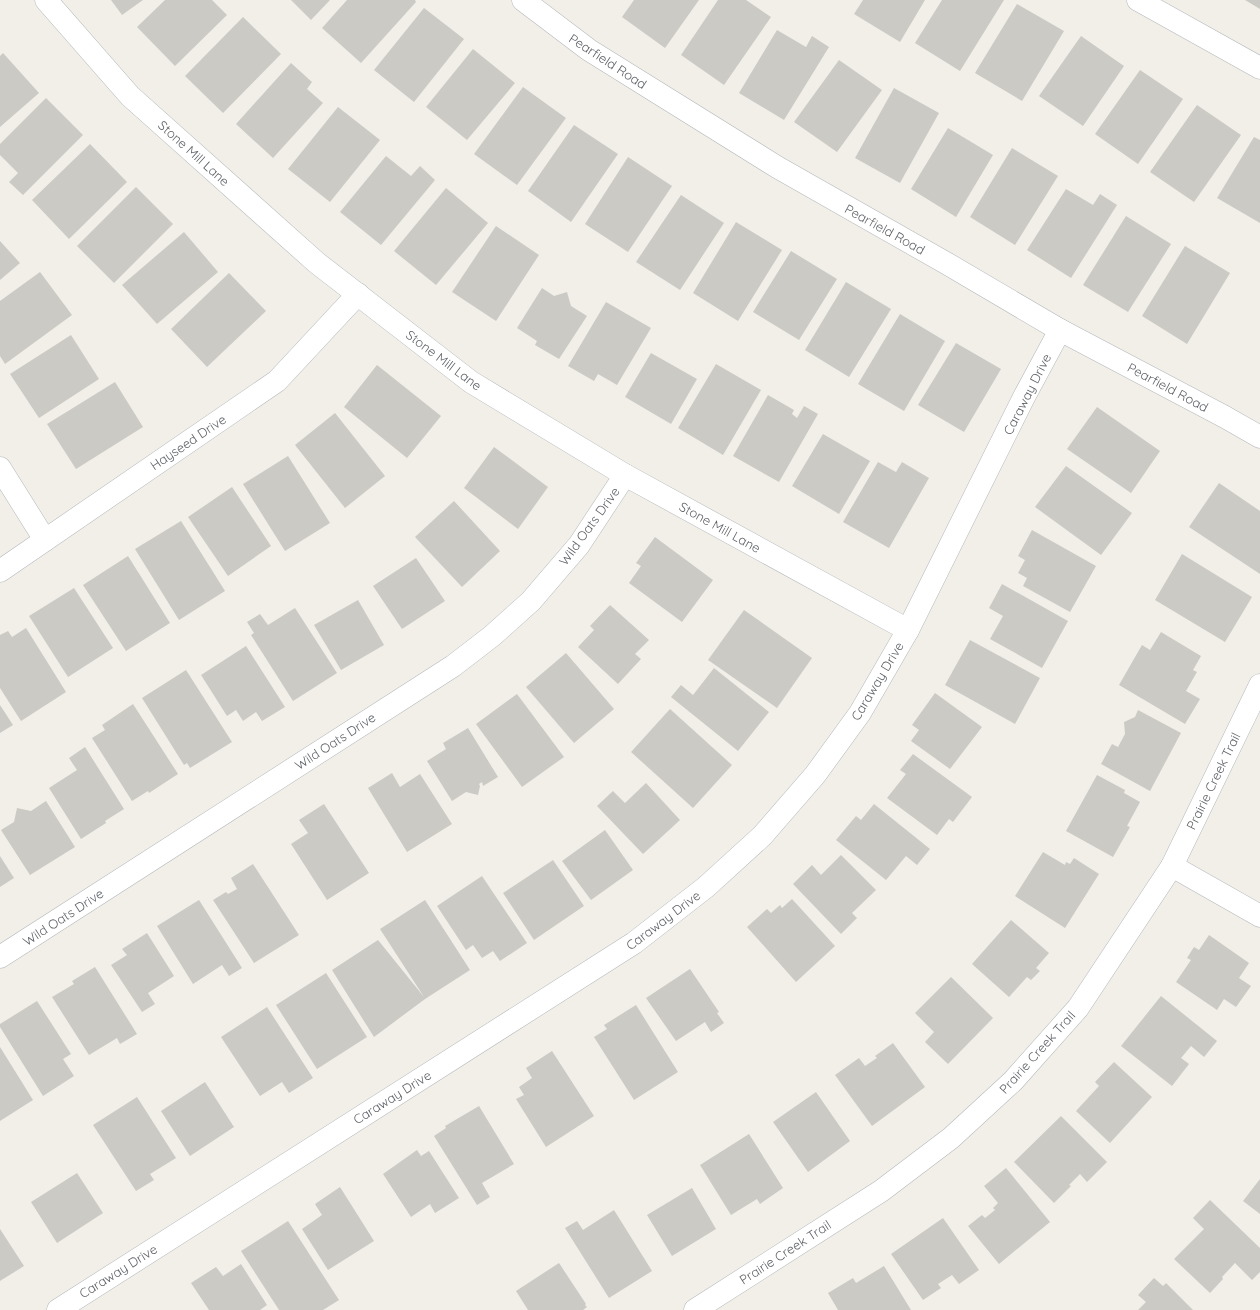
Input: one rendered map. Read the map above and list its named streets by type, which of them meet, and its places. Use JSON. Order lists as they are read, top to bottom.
{
  "streets": {
    "street": [
      "Pearfield Road",
      "Stone Mill Lane",
      "Caraway Drive",
      "Hayseed Drive",
      "Wild Oats Drive",
      "Prairie Creek Trail"
    ]
  },
  "crossings": [
    ["Pearfield Road", "Caraway Drive"],
    ["Stone Mill Lane", "Caraway Drive"],
    ["Stone Mill Lane", "Hayseed Drive"],
    ["Stone Mill Lane", "Wild Oats Drive"]
  ]
}
